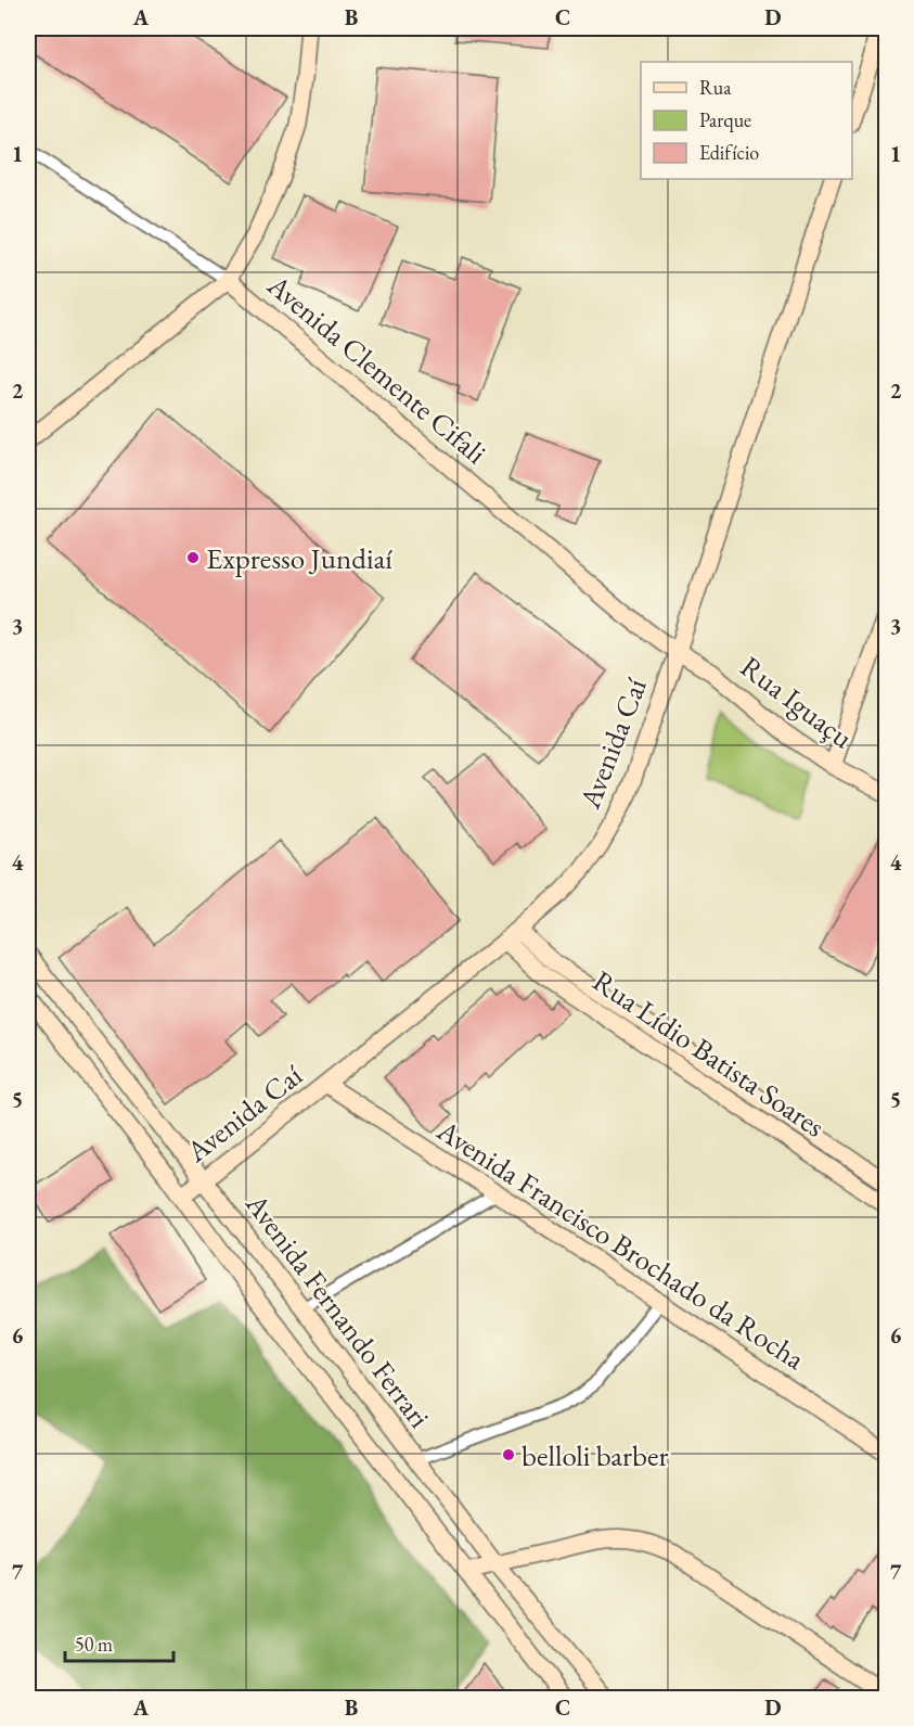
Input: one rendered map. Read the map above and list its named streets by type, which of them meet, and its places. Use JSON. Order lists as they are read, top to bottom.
{
  "streets": {
    "main road": [
      "Avenida Clemente Cifali",
      "Rua Iguaçu",
      "Avenida Caí",
      "Rua Lídio Batista Soares",
      "Avenida Francisco Brochado da Rocha",
      "Avenida Fernando Ferrari"
    ]
  },
  "crossings": [
    ["Avenida Clemente Cifali", "Rua Iguaçu"],
    ["Avenida Clemente Cifali", "Avenida Caí"],
    ["Rua Iguaçu", "Avenida Caí"],
    ["Avenida Caí", "Rua Lídio Batista Soares"],
    ["Avenida Caí", "Avenida Francisco Brochado da Rocha"],
    ["Avenida Caí", "Avenida Fernando Ferrari"]
  ],
  "places": ["Expresso Jundiaí", "belloli barber"],
  "legend": ["Rua", "Parque", "Edifício"],
  "scale_bar": "50 m",
  "grid": {
    "columns": [
      "A",
      "B",
      "C",
      "D"
    ],
    "rows": [
      "1",
      "2",
      "3",
      "4",
      "5",
      "6",
      "7"
    ]
  }
}
